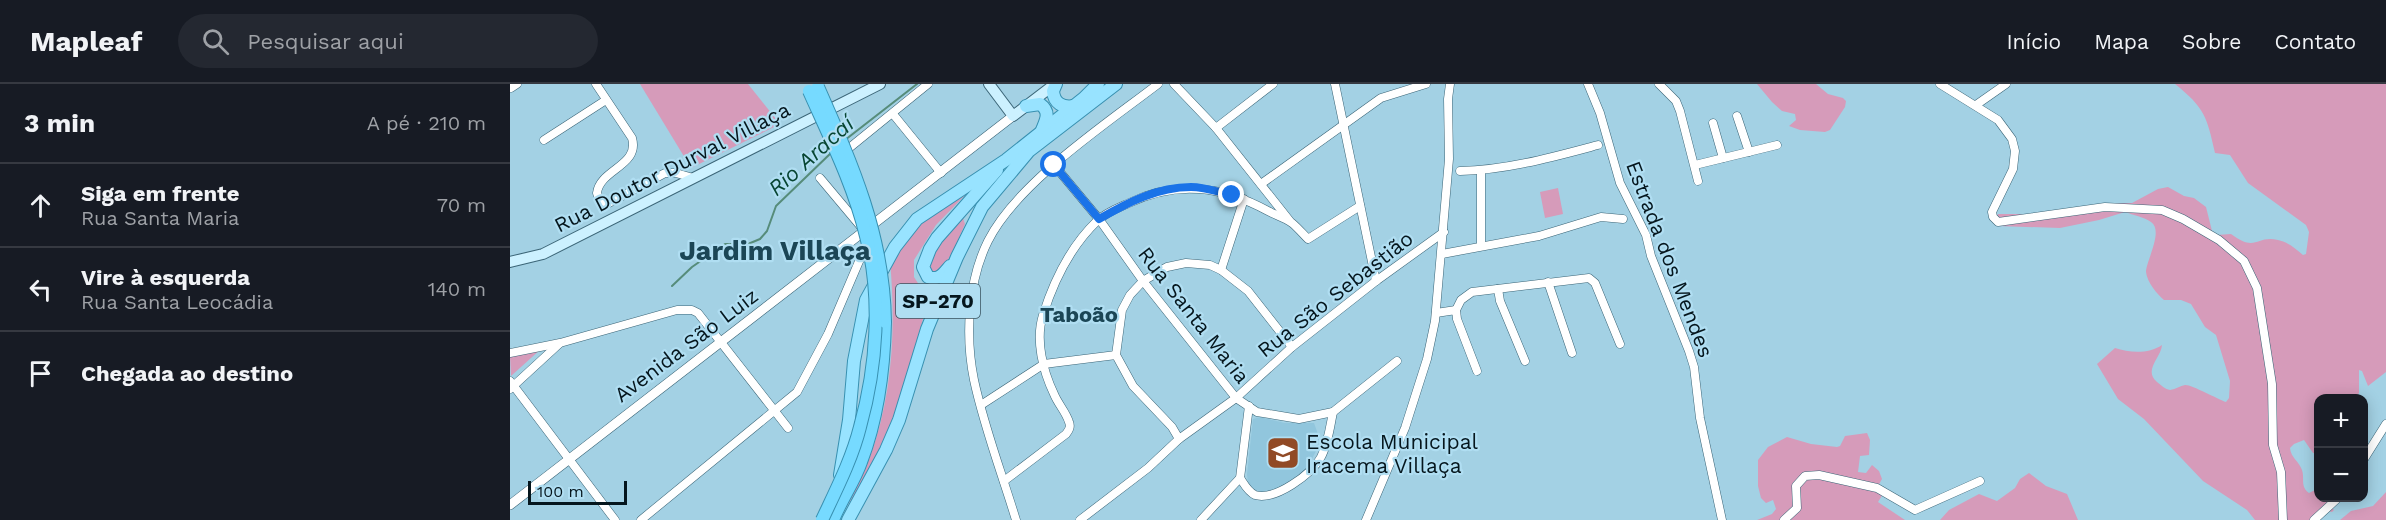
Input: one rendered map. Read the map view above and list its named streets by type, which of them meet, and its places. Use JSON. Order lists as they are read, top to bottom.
{
  "streets": {
    "highway": ["SP-270"],
    "main road": ["Rua Doutor Durval Villaça", "Avenida São Luiz"],
    "street": ["Estrada dos Mendes", "Rua São Sebastião", "Rua Santa Maria"]
  },
  "crossings": [
    ["Rua São Sebastião", "Rua Santa Maria"]
  ],
  "districts": ["Jardim Villaça", "Taboão"],
  "water": ["Rio Aracaí"],
  "places": {
    "school or university": ["Escola Municipal Iracema Villaça"]
  },
  "scale_bar": "100 m",
  "page": {
    "header": "Mapleaf",
    "search": "Pesquisar aqui",
    "nav": [
      "Início",
      "Mapa",
      "Sobre",
      "Contato"
    ],
    "heading": ["3 min", "A pé · 210 m"],
    "list": [
      ["Siga em frente", "Rua Santa Maria", "70 m"],
      ["Vire à esquerda", "Rua Santa Leocádia", "140 m"],
      "Chegada ao destino"
    ],
    "map_buttons": ["+", "−"],
    "scale": "100 m"
  }
}
